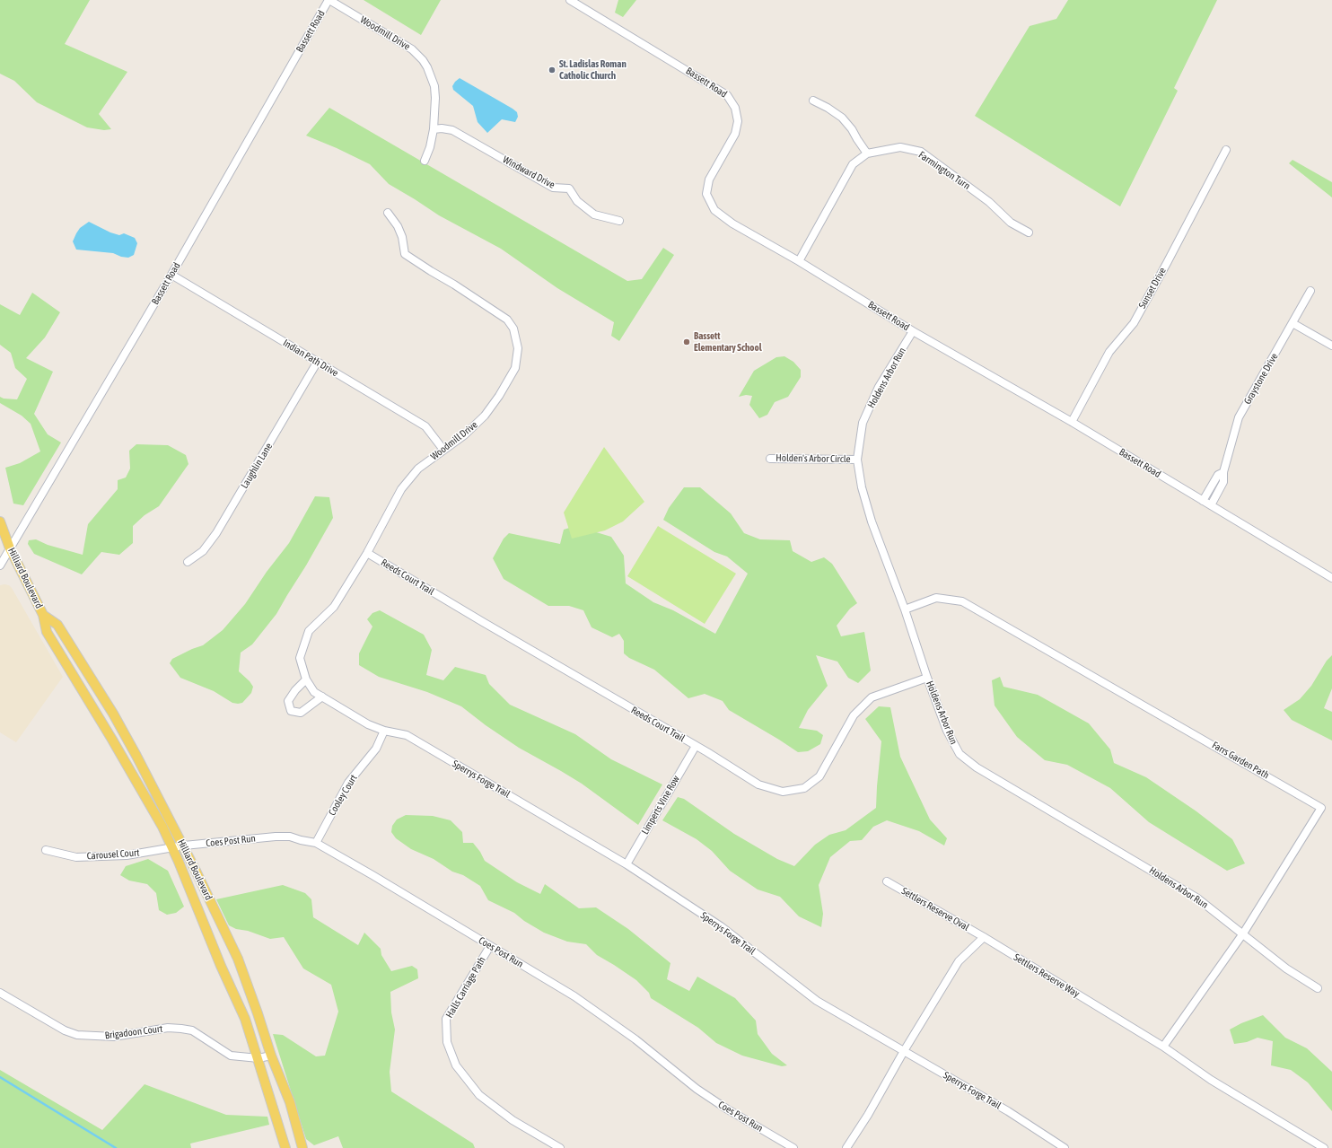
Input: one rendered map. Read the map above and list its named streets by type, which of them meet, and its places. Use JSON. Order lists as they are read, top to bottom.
{
  "streets": {
    "main road": ["Hilliard Boulevard"],
    "street": [
      "Bassett Road",
      "Woodmill Drive",
      "Farmington Turn",
      "Windward Drive",
      "Sunset Drive",
      "Indian Path Drive",
      "Holdens Arbor Run",
      "Graystone Drive",
      "Holden's Arbor Circle",
      "Laughlin Lane",
      "Reeds Court Trail",
      "Farrs Garden Path",
      "Sperrys Forge Trail",
      "Cooley Court",
      "Limperts Vine Row",
      "Coes Post Run",
      "Carousel Court",
      "Settlers Reserve Oval",
      "Settlers Reserve Way",
      "Halls Carriage Path",
      "Brigadoon Court"
    ]
  },
  "crossings": [
    ["Bassett Road", "Woodmill Drive"],
    ["Bassett Road", "Farmington Turn"],
    ["Bassett Road", "Sunset Drive"],
    ["Bassett Road", "Indian Path Drive"],
    ["Bassett Road", "Holdens Arbor Run"],
    ["Bassett Road", "Graystone Drive"],
    ["Bassett Road", "Hilliard Boulevard"],
    ["Woodmill Drive", "Windward Drive"],
    ["Woodmill Drive", "Indian Path Drive"],
    ["Woodmill Drive", "Reeds Court Trail"],
    ["Woodmill Drive", "Sperrys Forge Trail"],
    ["Indian Path Drive", "Laughlin Lane"],
    ["Holdens Arbor Run", "Holden's Arbor Circle"],
    ["Holdens Arbor Run", "Reeds Court Trail"],
    ["Holdens Arbor Run", "Farrs Garden Path"],
    ["Reeds Court Trail", "Limperts Vine Row"],
    ["Hilliard Boulevard", "Coes Post Run"],
    ["Hilliard Boulevard", "Carousel Court"],
    ["Hilliard Boulevard", "Brigadoon Court"],
    ["Farrs Garden Path", "Settlers Reserve Way"],
    ["Sperrys Forge Trail", "Cooley Court"],
    ["Sperrys Forge Trail", "Limperts Vine Row"],
    ["Cooley Court", "Coes Post Run"],
    ["Coes Post Run", "Carousel Court"],
    ["Coes Post Run", "Halls Carriage Path"],
    ["Settlers Reserve Oval", "Settlers Reserve Way"]
  ],
  "places": ["St. Ladislas Roman Catholic Church", "Bassett Elementary School"]
}
